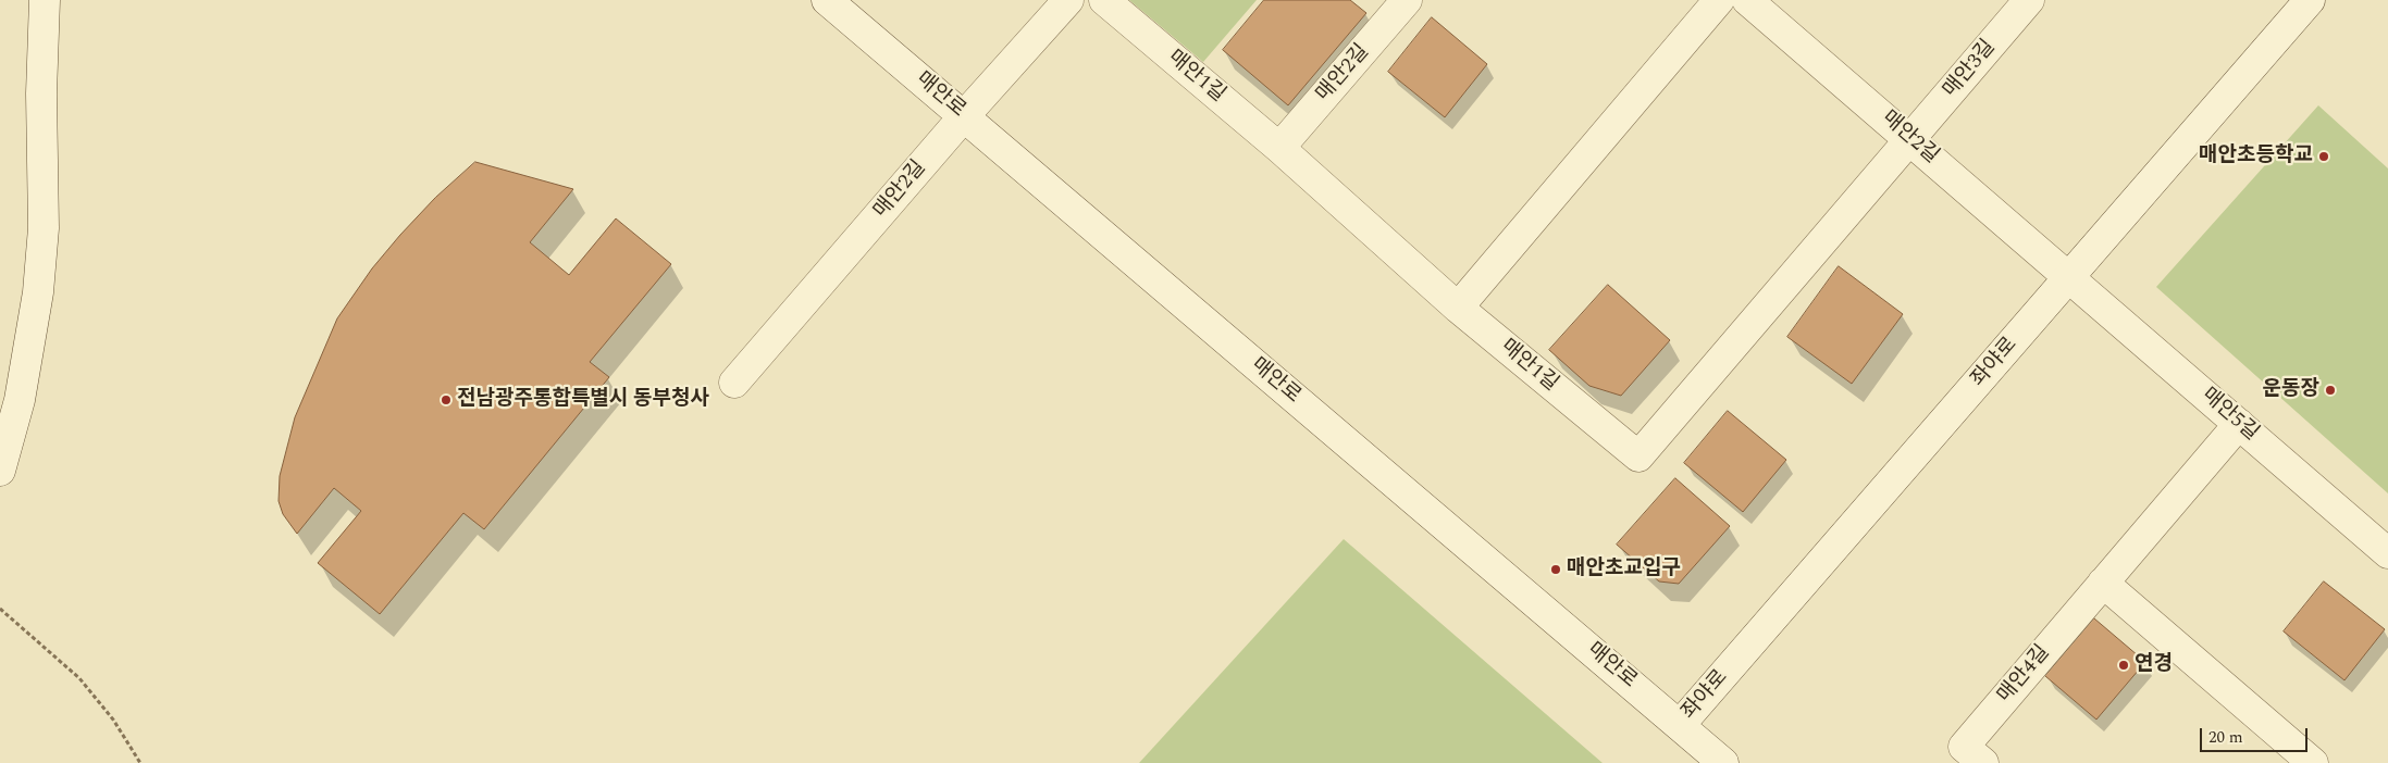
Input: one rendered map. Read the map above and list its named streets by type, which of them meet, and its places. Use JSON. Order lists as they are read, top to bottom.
{
  "streets": {
    "street": [
      "매안3길",
      "매안2길",
      "매안1길",
      "매안로",
      "좌야로",
      "매안5길",
      "매안4길"
    ]
  },
  "crossings": [
    ["매안3길", "매안2길"],
    ["매안3길", "매안1길"],
    ["매안2길", "매안1길"],
    ["매안2길", "매안로"],
    ["매안2길", "좌야로"],
    ["매안2길", "매안5길"],
    ["매안로", "좌야로"],
    ["좌야로", "매안5길"],
    ["매안5길", "매안4길"]
  ],
  "places": [
    "매안초등학교",
    "운동장",
    "전남광주통합특별시 동부청사",
    "매안초교입구",
    "연경"
  ],
  "scale_bar": "20 m"
}
